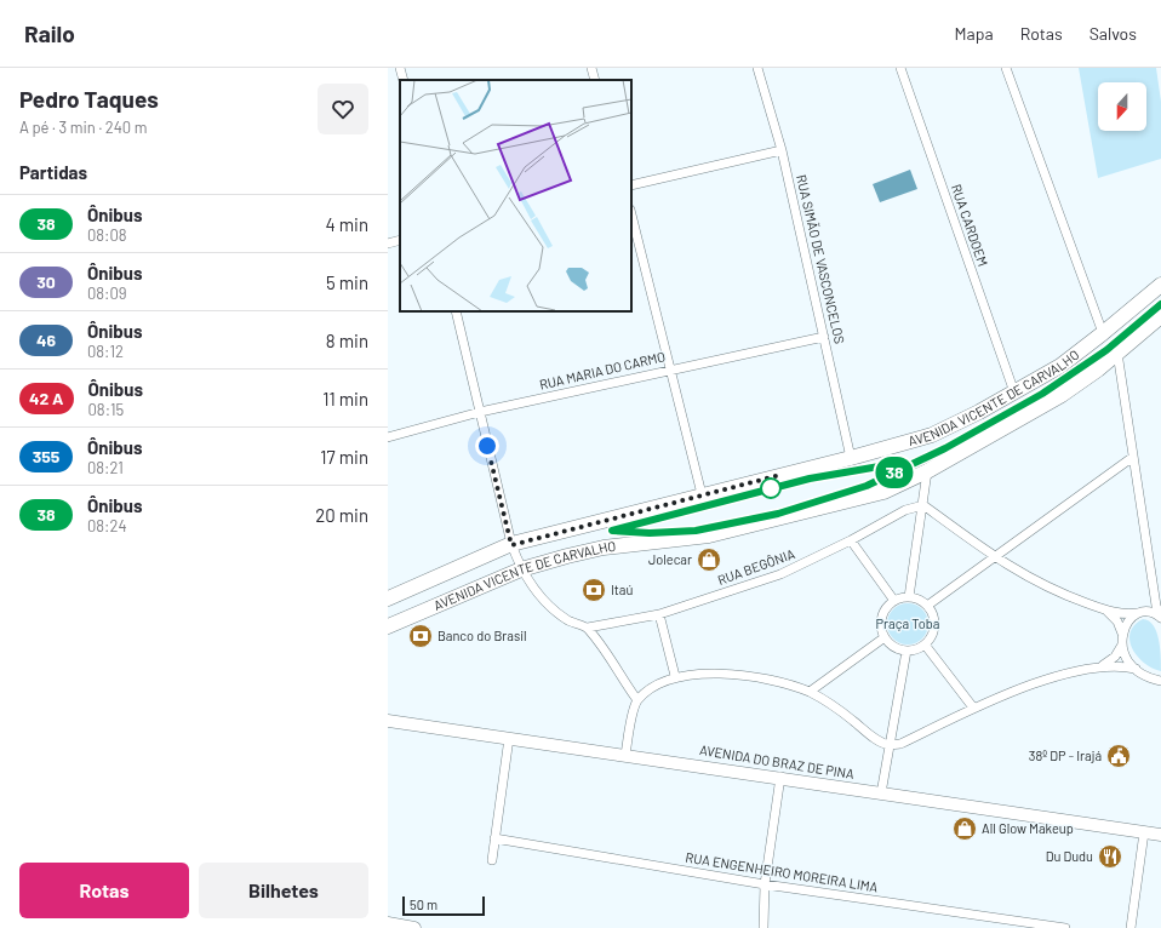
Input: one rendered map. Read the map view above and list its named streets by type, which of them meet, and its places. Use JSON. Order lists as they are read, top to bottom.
{
  "streets": {
    "main road": ["AVENIDA VICENTE DE CARVALHO", "AVENIDA DO BRAZ DE PINA"],
    "street": [
      "RUA CARDOEM",
      "RUA SIMÃO DE VASCONCELOS",
      "RUA MARIA DO CARMO",
      "RUA BEGÔNIA",
      "RUA ENGENHEIRO MOREIRA LIMA"
    ]
  },
  "crossings": [
    ["RUA CARDOEM", "AVENIDA VICENTE DE CARVALHO"],
    ["RUA SIMÃO DE VASCONCELOS", "RUA MARIA DO CARMO"],
    ["RUA SIMÃO DE VASCONCELOS", "AVENIDA VICENTE DE CARVALHO"]
  ],
  "parks": ["Praça Toba"],
  "places": {
    "shop": ["Jolecar", "All Glow Makeup"],
    "bank": ["Itaú", "Banco do Brasil"],
    "public building": ["38º DP - Irajá"],
    "restaurant": ["Du Dudu"]
  },
  "lines": ["bus line 38"],
  "scale_bar": "50 m",
  "north": "bottom",
  "page": {
    "header": "Railo",
    "nav": ["Mapa", "Rotas", "Salvos"],
    "heading": [
      ["Pedro Taques", "A pé · 3 min · 240 m"],
      "Partidas"
    ],
    "on_map": "38",
    "list": [
      {
        "mark": "38",
        "name": "Ônibus",
        "note": "08:08",
        "value": "4 min"
      },
      {
        "mark": "30",
        "name": "Ônibus",
        "note": "08:09",
        "value": "5 min"
      },
      {
        "mark": "46",
        "name": "Ônibus",
        "note": "08:12",
        "value": "8 min"
      },
      {
        "mark": "42 A",
        "name": "Ônibus",
        "note": "08:15",
        "value": "11 min"
      },
      {
        "mark": "355",
        "name": "Ônibus",
        "note": "08:21",
        "value": "17 min"
      },
      {
        "mark": "38",
        "name": "Ônibus",
        "note": "08:24",
        "value": "20 min"
      }
    ],
    "buttons": ["Rotas", "Bilhetes"],
    "scale": "50 m"
  }
}
